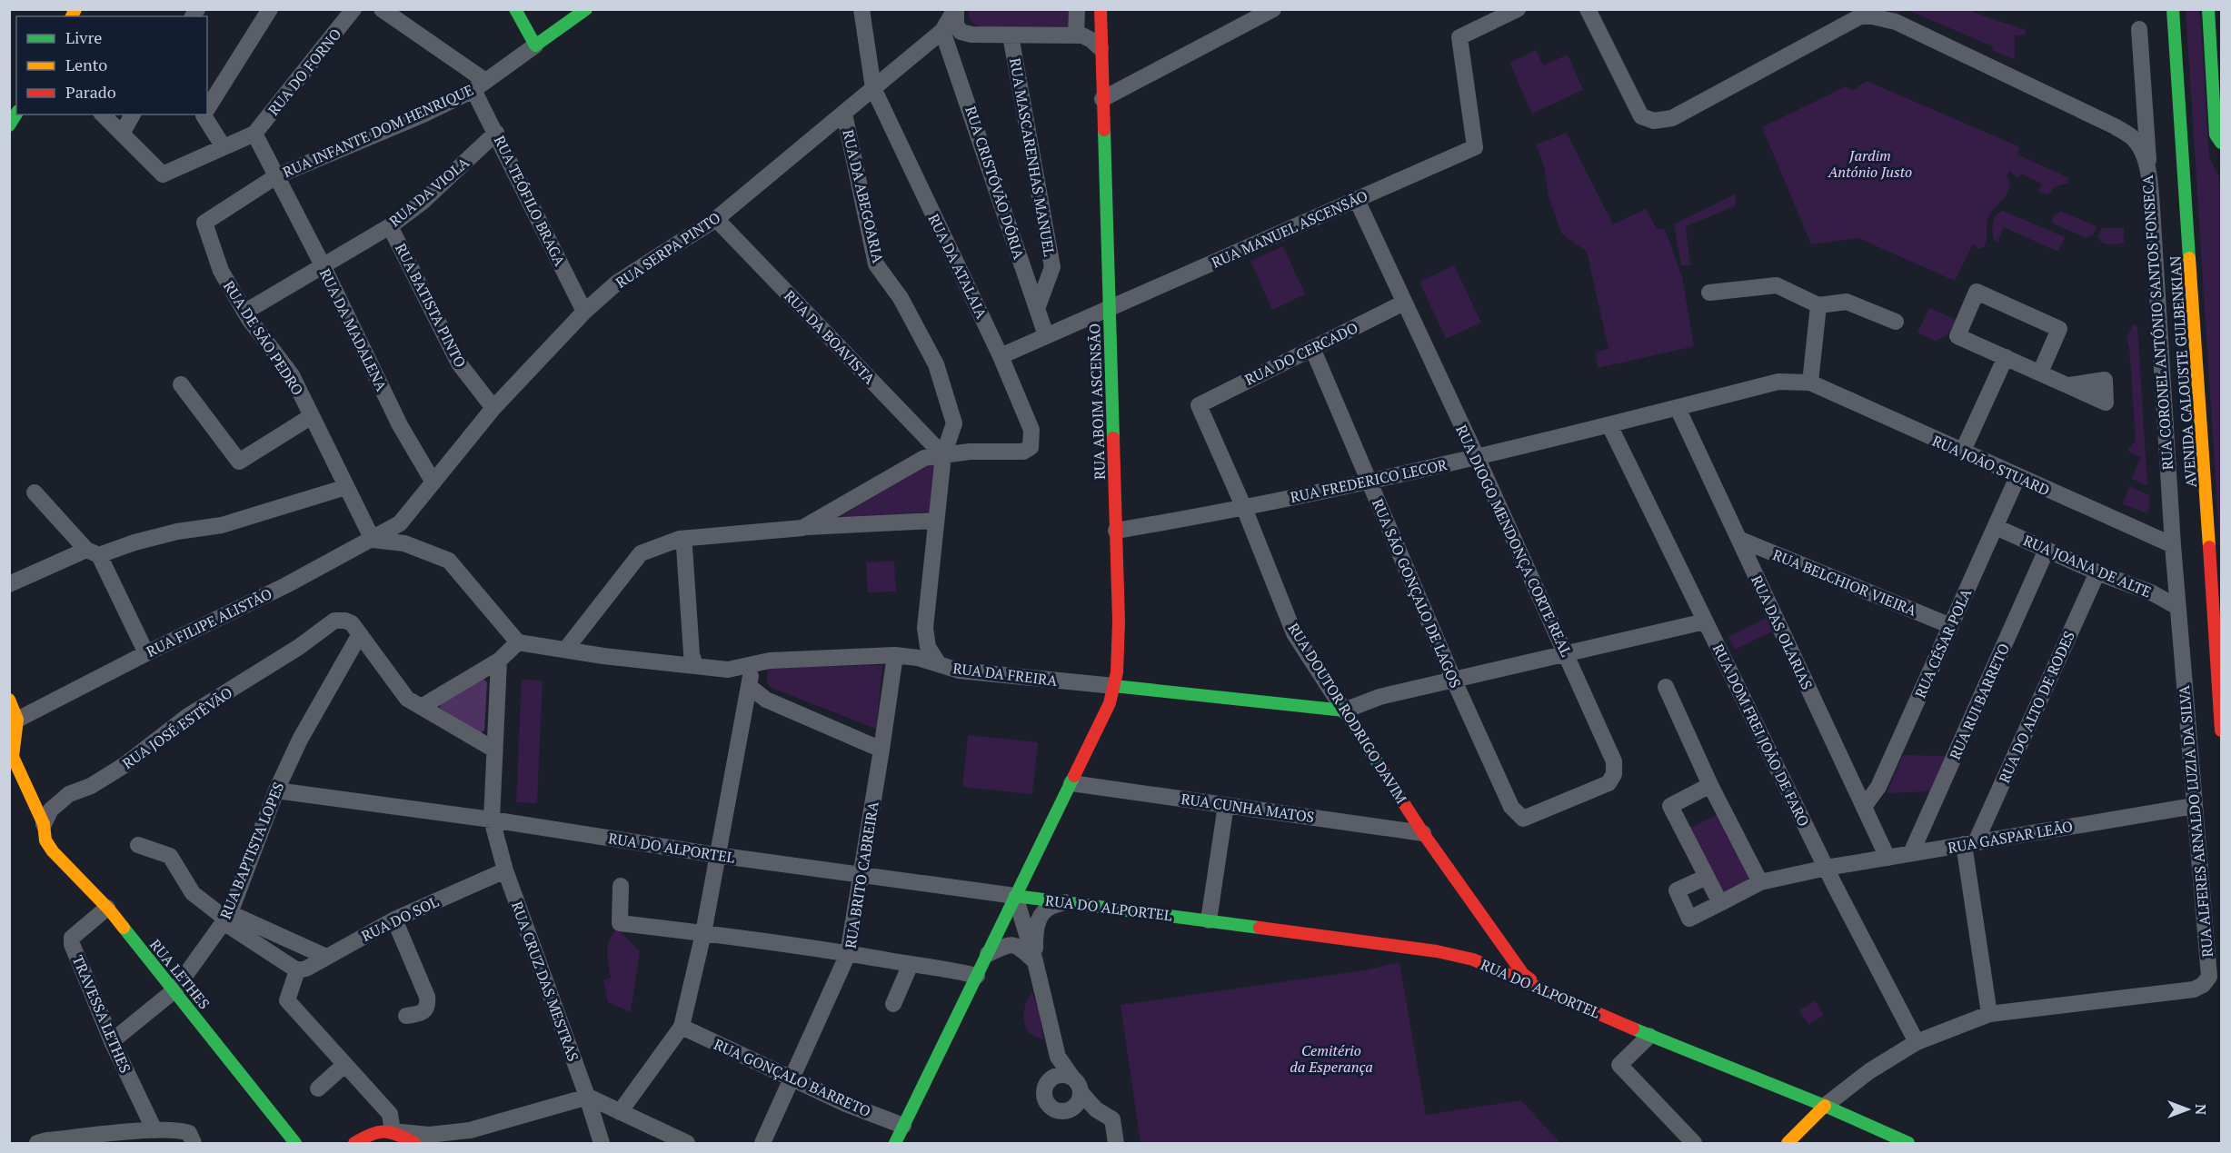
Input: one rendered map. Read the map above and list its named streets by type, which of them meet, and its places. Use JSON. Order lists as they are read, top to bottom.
{
  "streets": {
    "street": [
      "RUA DO FORNO",
      "RUA INFANTE DOM HENRIQUE",
      "RUA MASCARENHAS MANUEL",
      "RUA CRISTÓVÃO DÓRIA",
      "RUA DA VIOLA",
      "RUA DA ABEGOARIA",
      "RUA TEÓFILO BRAGA",
      "RUA MANUEL ASCENSÃO",
      "RUA SERPA PINTO",
      "RUA DA ATALAIA",
      "RUA BATISTA PINTO",
      "RUA CORONEL ANTÓNIO SANTOS FONSECA",
      "RUA DA MADALENA",
      "RUA DA BOAVISTA",
      "RUA DE SÃO PEDRO",
      "RUA DO CERCADO",
      "AVENIDA CALOUSTE GULBENKIAN",
      "RUA ABOIM ASCENSÃO",
      "RUA JOÃO STUARD",
      "RUA FREDERICO LECOR",
      "RUA DIOGO MENDONÇA CORTE REAL",
      "RUA JOANA DE ALTE",
      "RUA BELCHIOR VIEIRA",
      "RUA SÃO GONÇALO DE LAGOS",
      "RUA FILIPE ALISTÃO",
      "RUA DAS OLARIAS",
      "RUA CÉSAR POLA",
      "RUA DA FREIRA",
      "RUA RUI BARRETO",
      "RUA DO ALTO DE RODES",
      "RUA DOUTOR RODRIGO DAVIM",
      "RUA JOSÉ ESTÊVÃO",
      "RUA DOM FREI JOÃO DE FARO",
      "RUA CUNHA MATOS",
      "RUA ALFERES ARNALDO LUZIA DA SILVA",
      "RUA GASPAR LEÃO",
      "RUA DO ALPORTEL",
      "RUA BAPTISTA LOPES",
      "RUA BRITO CABREIRA",
      "RUA DO SOL",
      "RUA LETHES",
      "RUA CRUZ DAS MESTRAS",
      "TRAVESSA LETHES",
      "RUA GONÇALO BARRETO"
    ]
  },
  "crossings": [
    ["RUA DO FORNO", "RUA DA MADALENA"],
    ["RUA INFANTE DOM HENRIQUE", "RUA TEÓFILO BRAGA"],
    ["RUA INFANTE DOM HENRIQUE", "RUA DA MADALENA"],
    ["RUA INFANTE DOM HENRIQUE", "RUA DE SÃO PEDRO"],
    ["RUA MASCARENHAS MANUEL", "RUA CRISTÓVÃO DÓRIA"],
    ["RUA CRISTÓVÃO DÓRIA", "RUA MANUEL ASCENSÃO"],
    ["RUA CRISTÓVÃO DÓRIA", "RUA SERPA PINTO"],
    ["RUA DA VIOLA", "RUA TEÓFILO BRAGA"],
    ["RUA DA VIOLA", "RUA BATISTA PINTO"],
    ["RUA DA VIOLA", "RUA DA MADALENA"],
    ["RUA DA VIOLA", "RUA DE SÃO PEDRO"],
    ["RUA DA ABEGOARIA", "RUA SERPA PINTO"],
    ["RUA DA ABEGOARIA", "RUA DA ATALAIA"],
    ["RUA DA ABEGOARIA", "RUA DA BOAVISTA"],
    ["RUA TEÓFILO BRAGA", "RUA SERPA PINTO"],
    ["RUA MANUEL ASCENSÃO", "RUA DA ATALAIA"],
    ["RUA MANUEL ASCENSÃO", "RUA ABOIM ASCENSÃO"],
    ["RUA MANUEL ASCENSÃO", "RUA DIOGO MENDONÇA CORTE REAL"],
    ["RUA SERPA PINTO", "RUA DA ATALAIA"],
    ["RUA SERPA PINTO", "RUA BATISTA PINTO"],
    ["RUA SERPA PINTO", "RUA DA MADALENA"],
    ["RUA SERPA PINTO", "RUA DA BOAVISTA"],
    ["RUA SERPA PINTO", "RUA FILIPE ALISTÃO"],
    ["RUA DA ATALAIA", "RUA DA BOAVISTA"],
    ["RUA CORONEL ANTÓNIO SANTOS FONSECA", "RUA JOÃO STUARD"],
    ["RUA CORONEL ANTÓNIO SANTOS FONSECA", "RUA ALFERES ARNALDO LUZIA DA SILVA"],
    ["RUA DE SÃO PEDRO", "RUA FILIPE ALISTÃO"],
    ["RUA DO CERCADO", "RUA DIOGO MENDONÇA CORTE REAL"],
    ["RUA DO CERCADO", "RUA SÃO GONÇALO DE LAGOS"],
    ["RUA DO CERCADO", "RUA DOUTOR RODRIGO DAVIM"],
    ["RUA ABOIM ASCENSÃO", "RUA FREDERICO LECOR"],
    ["RUA ABOIM ASCENSÃO", "RUA DA FREIRA"],
    ["RUA ABOIM ASCENSÃO", "RUA CUNHA MATOS"],
    ["RUA ABOIM ASCENSÃO", "RUA DO ALPORTEL"],
    ["RUA ABOIM ASCENSÃO", "RUA GONÇALO BARRETO"],
    ["RUA JOÃO STUARD", "RUA FREDERICO LECOR"],
    ["RUA JOÃO STUARD", "RUA CÉSAR POLA"],
    ["RUA JOÃO STUARD", "RUA ALFERES ARNALDO LUZIA DA SILVA"],
    ["RUA FREDERICO LECOR", "RUA DIOGO MENDONÇA CORTE REAL"],
    ["RUA FREDERICO LECOR", "RUA SÃO GONÇALO DE LAGOS"],
    ["RUA FREDERICO LECOR", "RUA DAS OLARIAS"],
    ["RUA FREDERICO LECOR", "RUA DOUTOR RODRIGO DAVIM"],
    ["RUA FREDERICO LECOR", "RUA DOM FREI JOÃO DE FARO"],
    ["RUA DIOGO MENDONÇA CORTE REAL", "RUA SÃO GONÇALO DE LAGOS"],
    ["RUA JOANA DE ALTE", "RUA CÉSAR POLA"],
    ["RUA JOANA DE ALTE", "RUA RUI BARRETO"],
    ["RUA JOANA DE ALTE", "RUA DO ALTO DE RODES"],
    ["RUA JOANA DE ALTE", "RUA ALFERES ARNALDO LUZIA DA SILVA"],
    ["RUA BELCHIOR VIEIRA", "RUA DAS OLARIAS"],
    ["RUA BELCHIOR VIEIRA", "RUA CÉSAR POLA"],
    ["RUA FILIPE ALISTÃO", "RUA LETHES"],
    ["RUA DAS OLARIAS", "RUA CÉSAR POLA"],
    ["RUA DAS OLARIAS", "RUA GASPAR LEÃO"],
    ["RUA DA FREIRA", "RUA BRITO CABREIRA"],
    ["RUA RUI BARRETO", "RUA GASPAR LEÃO"],
    ["RUA DO ALTO DE RODES", "RUA GASPAR LEÃO"],
    ["RUA DOUTOR RODRIGO DAVIM", "RUA CUNHA MATOS"],
    ["RUA DOUTOR RODRIGO DAVIM", "RUA DO ALPORTEL"],
    ["RUA JOSÉ ESTÊVÃO", "RUA BAPTISTA LOPES"],
    ["RUA JOSÉ ESTÊVÃO", "RUA LETHES"],
    ["RUA DOM FREI JOÃO DE FARO", "RUA ALFERES ARNALDO LUZIA DA SILVA"],
    ["RUA DOM FREI JOÃO DE FARO", "RUA GASPAR LEÃO"],
    ["RUA ALFERES ARNALDO LUZIA DA SILVA", "RUA GASPAR LEÃO"],
    ["RUA ALFERES ARNALDO LUZIA DA SILVA", "RUA DO ALPORTEL"],
    ["RUA DO ALPORTEL", "RUA BAPTISTA LOPES"],
    ["RUA DO ALPORTEL", "RUA BRITO CABREIRA"],
    ["RUA DO ALPORTEL", "RUA CRUZ DAS MESTRAS"],
    ["RUA BAPTISTA LOPES", "RUA LETHES"],
    ["RUA BAPTISTA LOPES", "TRAVESSA LETHES"],
    ["RUA BRITO CABREIRA", "RUA GONÇALO BARRETO"],
    ["RUA DO SOL", "RUA CRUZ DAS MESTRAS"],
    ["RUA LETHES", "TRAVESSA LETHES"]
  ],
  "parks": ["Jardim António Justo", "Cemitério da Esperança"],
  "legend": ["Livre", "Lento", "Parado"],
  "north": "right"
}
